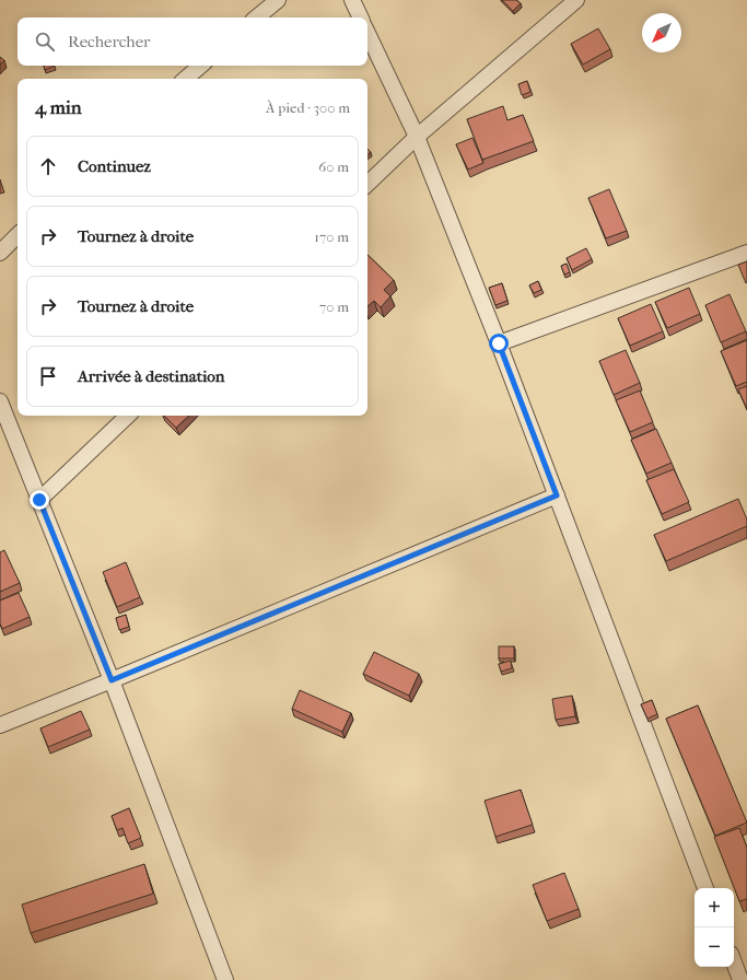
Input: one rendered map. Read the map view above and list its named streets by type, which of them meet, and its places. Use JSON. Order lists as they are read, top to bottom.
{
  "north": "bottom left",
  "page": {
    "search": "Rechercher",
    "heading": ["4 min", "À pied · 300 m"],
    "list": [
      ["Continuez", "60 m"],
      ["Tournez à droite", "170 m"],
      ["Tournez à droite", "70 m"],
      "Arrivée à destination"
    ],
    "map_buttons": ["+", "−"]
  }
}
